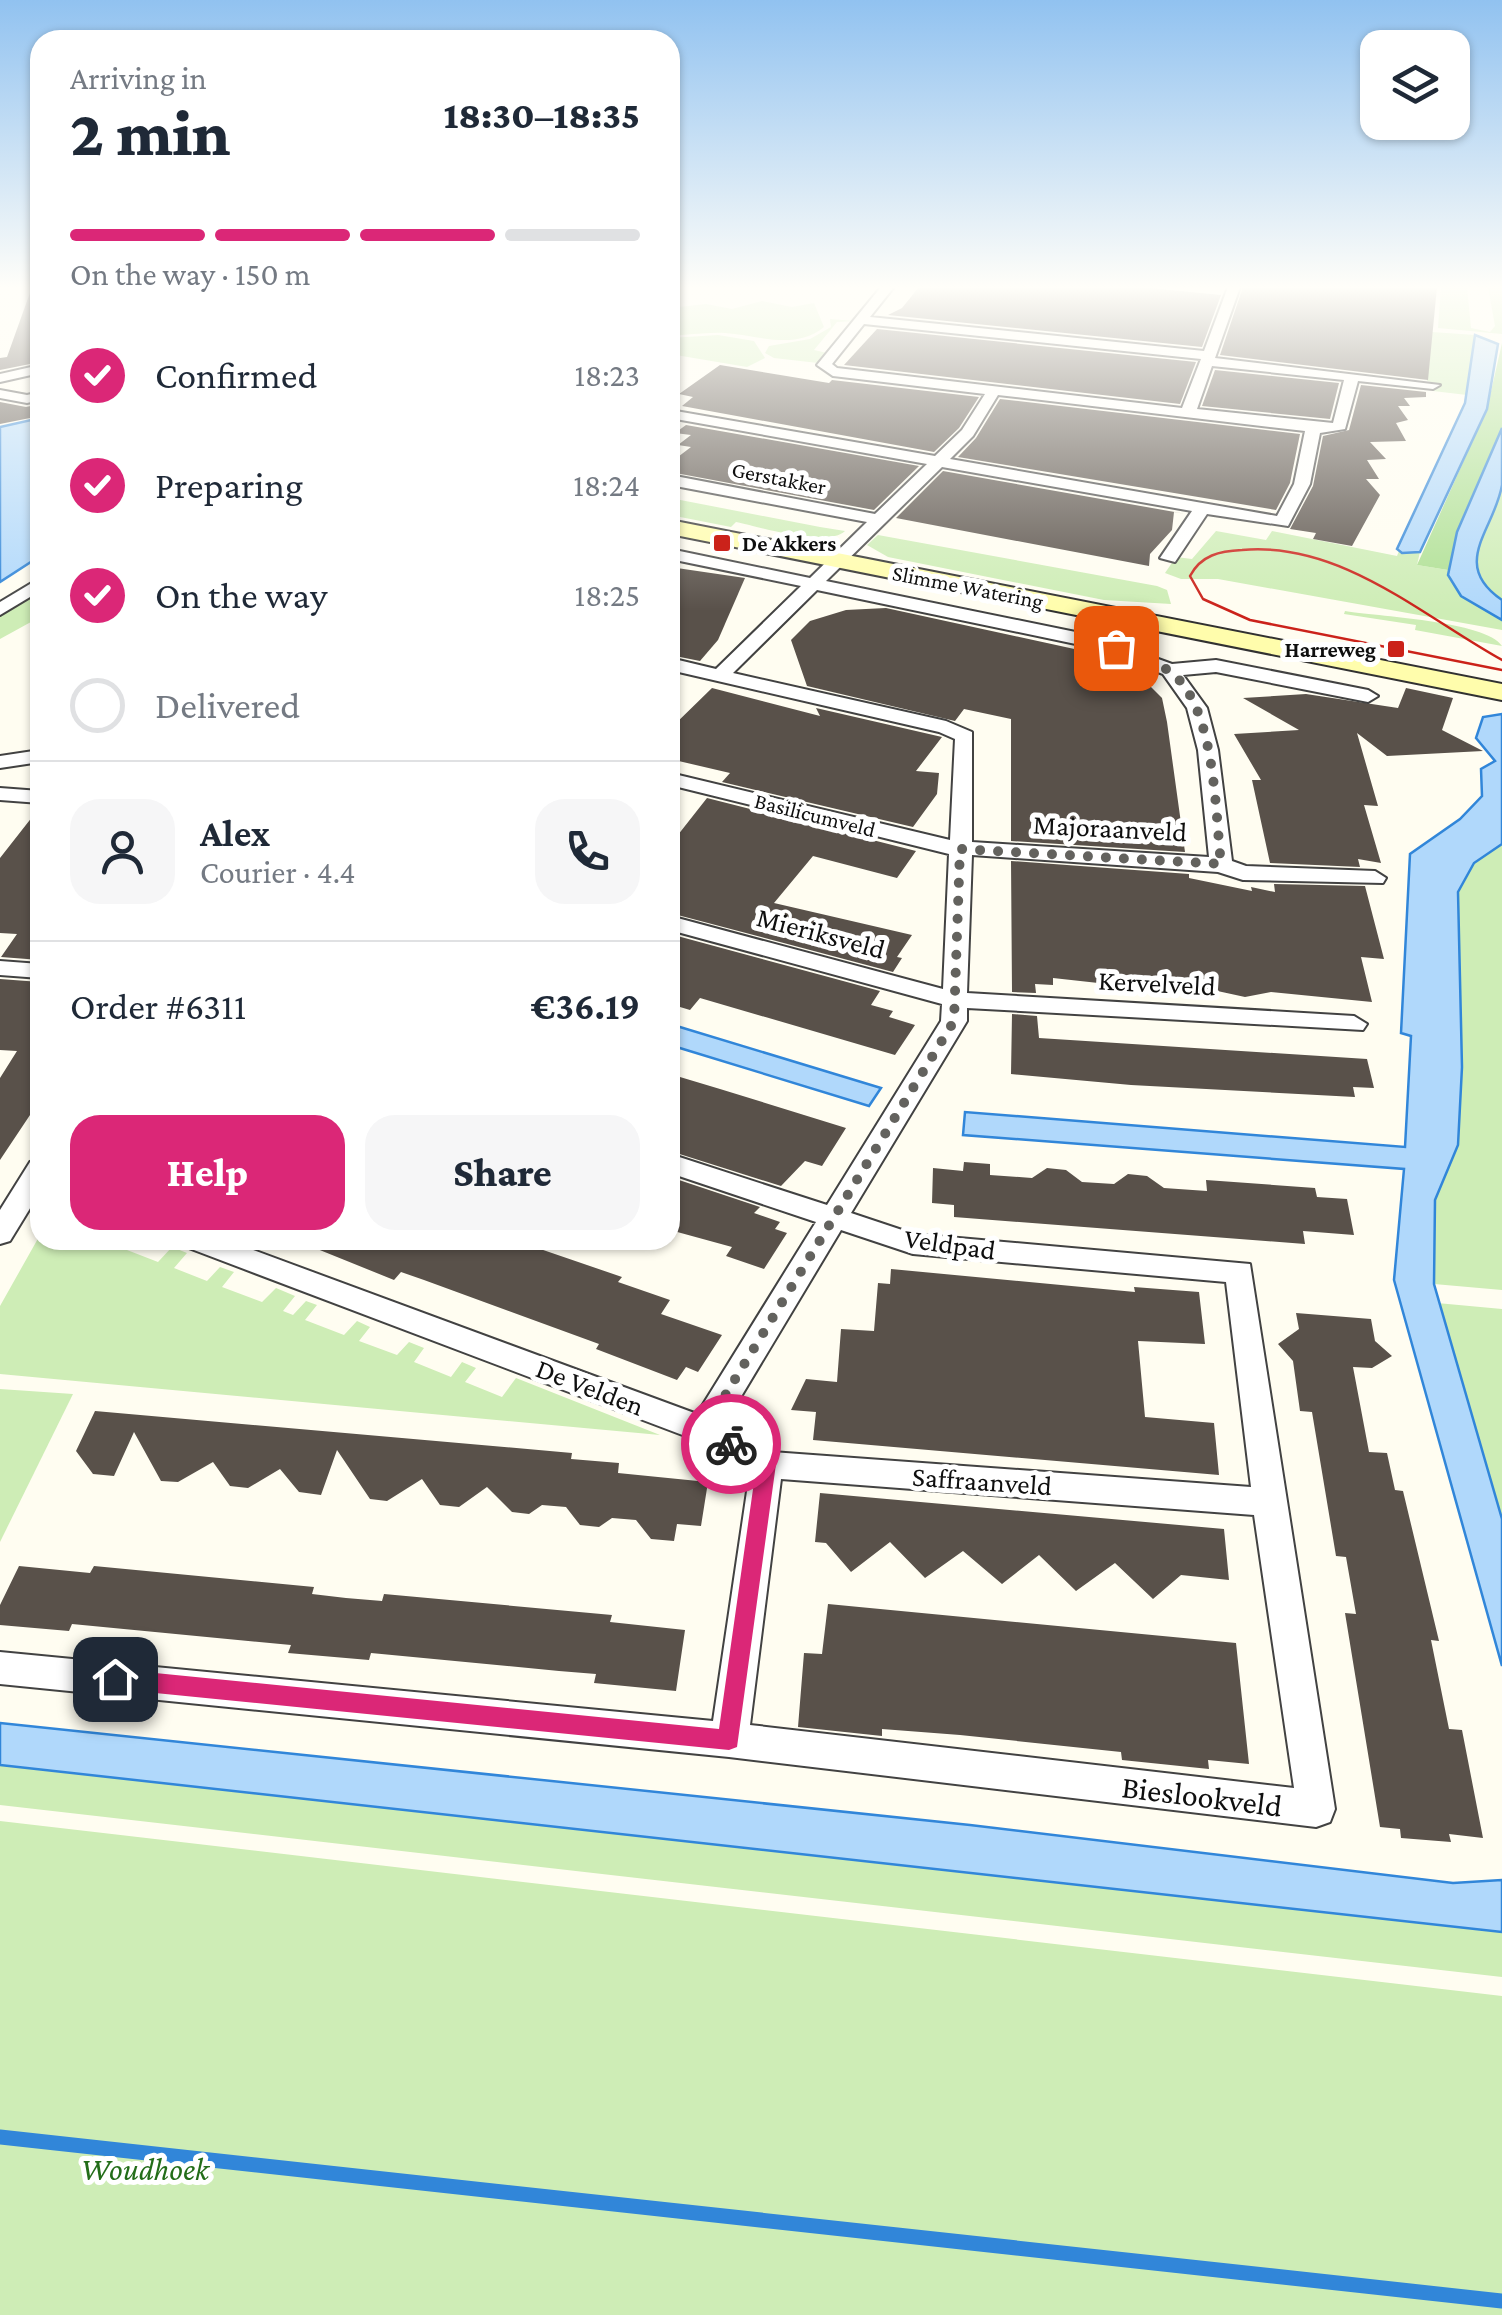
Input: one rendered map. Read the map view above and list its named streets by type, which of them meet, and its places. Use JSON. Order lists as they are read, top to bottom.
{
  "streets": {
    "street": [
      "Gerstakker",
      "Slimme Watering",
      "Basilicumveld",
      "Majoraanveld",
      "Mieriksveld",
      "Kervelveld",
      "Veldpad",
      "De Velden",
      "Saffraanveld",
      "Bieslookveld"
    ]
  },
  "crossings": [
    ["Basilicumveld", "Majoraanveld"],
    ["Mieriksveld", "Kervelveld"],
    ["Veldpad", "Bieslookveld"],
    ["De Velden", "Saffraanveld"],
    ["Saffraanveld", "Bieslookveld"]
  ],
  "parks": ["Woudhoek"],
  "places": {
    "transit": ["De Akkers", "Harreweg"]
  },
  "page": {
    "heading": ["2 min", "Arriving in", "18:30–18:35"],
    "panel": [
      "Alex",
      "Courier · 4.4",
      "Order #6311",
      "€36.19"
    ],
    "bar": "On the way · 150 m",
    "list": [
      ["Confirmed", "18:23"],
      ["Preparing", "18:24"],
      ["On the way", "18:25"],
      "Delivered"
    ],
    "buttons": ["Help", "Share"]
  }
}
